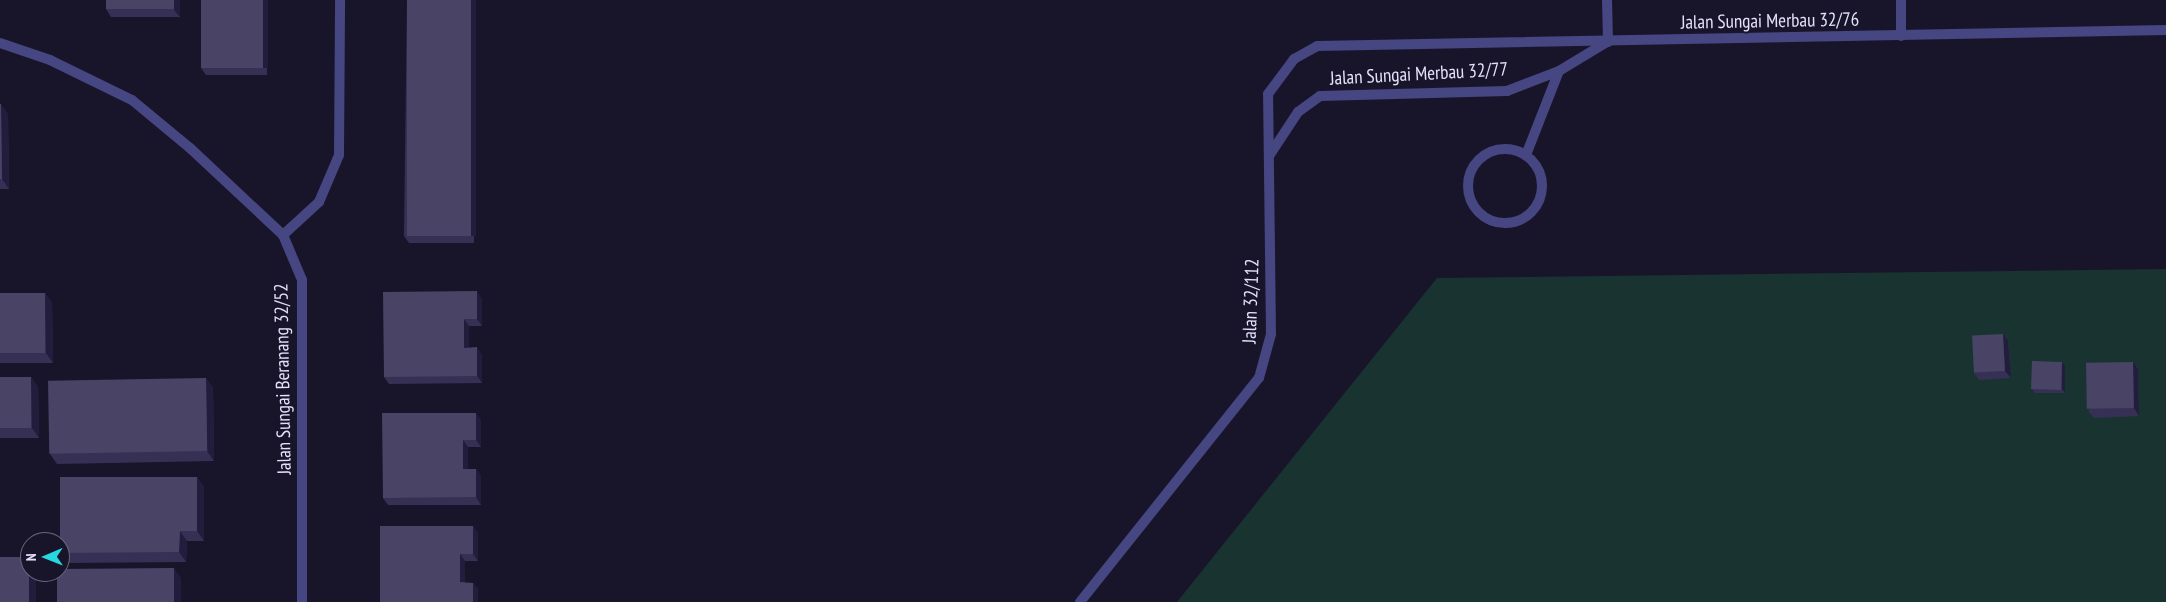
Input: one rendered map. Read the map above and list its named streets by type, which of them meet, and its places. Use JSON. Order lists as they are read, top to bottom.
{
  "streets": {
    "street": [
      "Jalan Sungai Merbau 32/76",
      "Jalan Sungai Merbau 32/77",
      "Jalan 32/112",
      "Jalan Sungai Beranang 32/52"
    ]
  },
  "crossings": [
    ["Jalan Sungai Merbau 32/76", "Jalan Sungai Merbau 32/77"],
    ["Jalan Sungai Merbau 32/76", "Jalan 32/112"],
    ["Jalan Sungai Merbau 32/77", "Jalan 32/112"]
  ],
  "north": "left"
}
